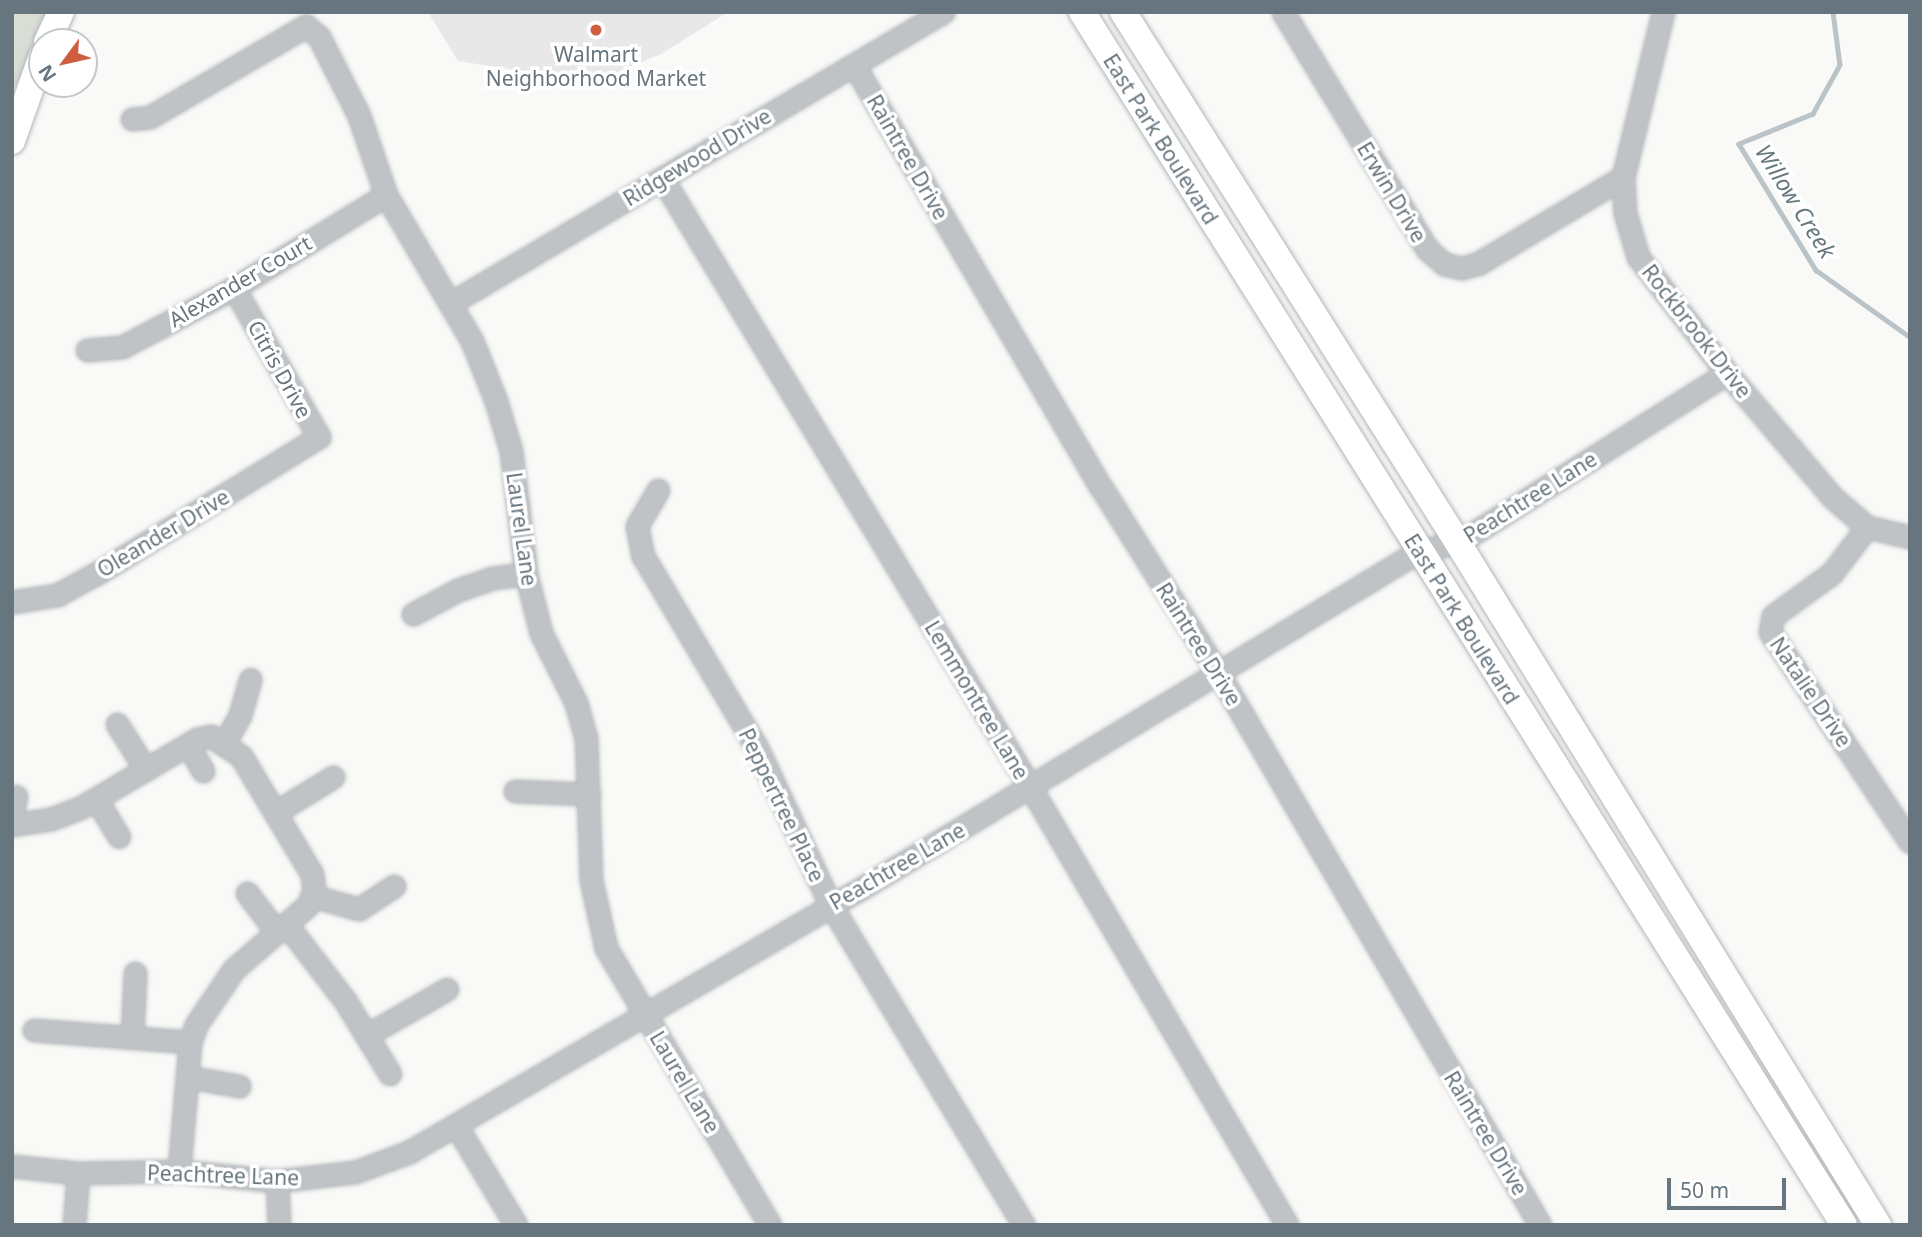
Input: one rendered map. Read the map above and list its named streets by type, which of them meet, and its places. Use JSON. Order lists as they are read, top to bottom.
{
  "streets": {
    "main road": ["East Park Boulevard"],
    "street": [
      "Ridgewood Drive",
      "Raintree Drive",
      "Erwin Drive",
      "Alexander Court",
      "Rockbrook Drive",
      "Citris Drive",
      "Peachtree Lane",
      "Laurel Lane",
      "Oleander Drive",
      "Natalie Drive",
      "Lemmontree Lane",
      "Peppertree Place"
    ]
  },
  "crossings": [
    ["East Park Boulevard", "Peachtree Lane"],
    ["Ridgewood Drive", "Raintree Drive"],
    ["Ridgewood Drive", "Laurel Lane"],
    ["Ridgewood Drive", "Lemmontree Lane"],
    ["Raintree Drive", "Peachtree Lane"],
    ["Erwin Drive", "Rockbrook Drive"],
    ["Alexander Court", "Citris Drive"],
    ["Alexander Court", "Laurel Lane"],
    ["Rockbrook Drive", "Peachtree Lane"],
    ["Rockbrook Drive", "Natalie Drive"],
    ["Citris Drive", "Oleander Drive"],
    ["Peachtree Lane", "Laurel Lane"],
    ["Peachtree Lane", "Lemmontree Lane"],
    ["Peachtree Lane", "Peppertree Place"]
  ],
  "water": ["Willow Creek"],
  "places": ["Walmart Neighborhood Market"],
  "scale_bar": "50 m",
  "north": "bottom left"
}
